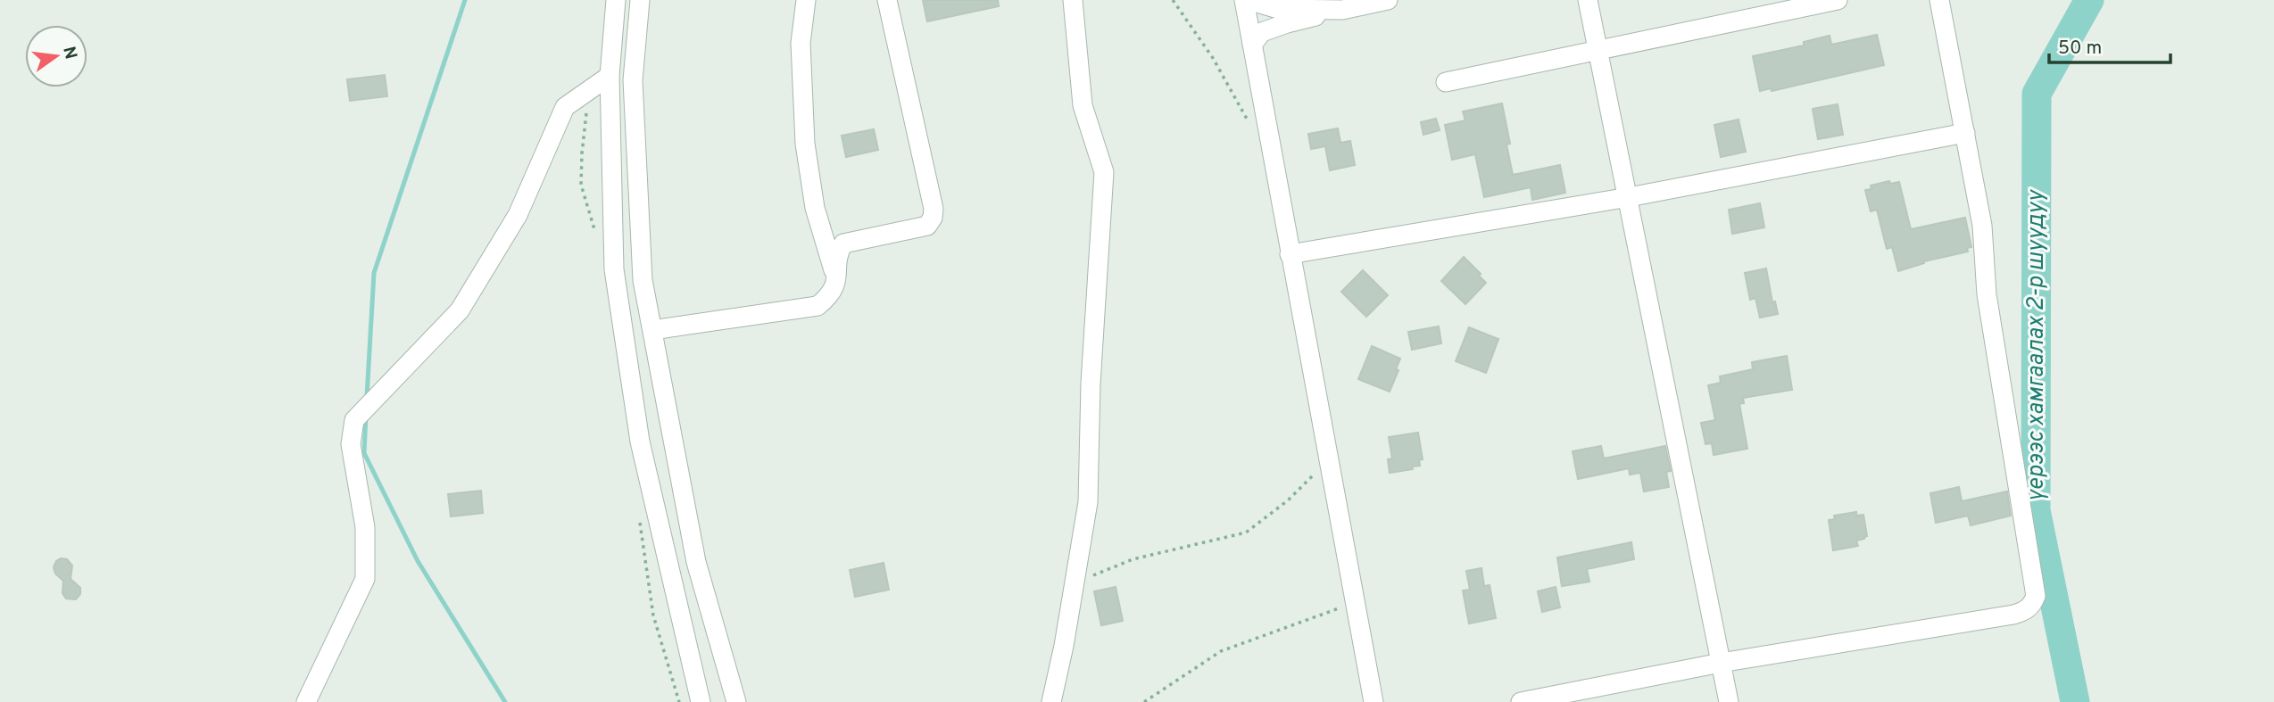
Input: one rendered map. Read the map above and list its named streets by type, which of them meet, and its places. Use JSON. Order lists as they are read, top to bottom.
{
  "water": ["үерээс хамгаалах 2-р шуудуу"],
  "scale_bar": "50 m",
  "north": "right"
}
